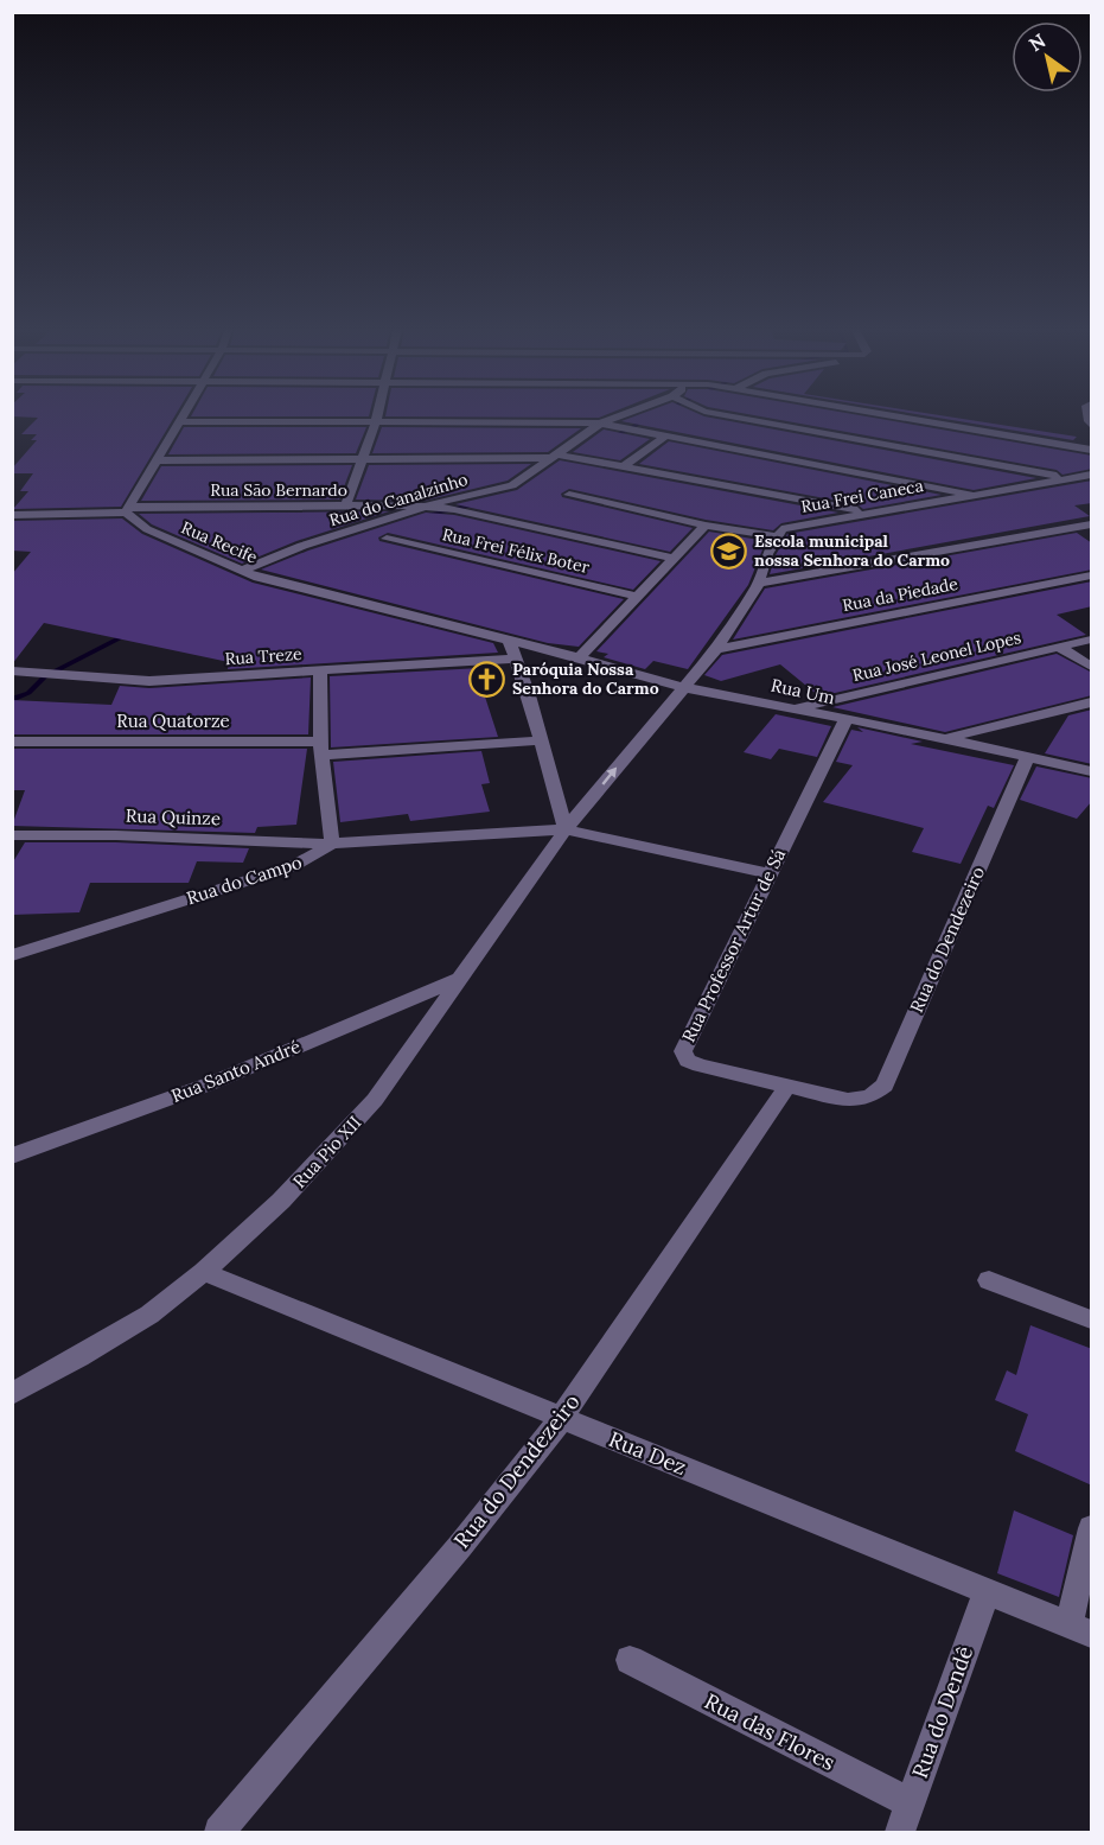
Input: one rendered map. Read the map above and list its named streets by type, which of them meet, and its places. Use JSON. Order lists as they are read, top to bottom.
{
  "streets": {
    "street": [
      "Rua São Bernardo",
      "Rua Frei Caneca",
      "Rua do Canalzinho",
      "Rua Recife",
      "Rua Frei Félix Boter",
      "Rua da Piedade",
      "Rua Treze",
      "Rua José Leonel Lopes",
      "Rua Um",
      "Rua Quatorze",
      "Rua Quinze",
      "Rua do Campo",
      "Rua do Dendezeiro",
      "Rua Professor Artur de Sá",
      "Rua Santo André",
      "Rua Pio XII",
      "Rua Dez",
      "Rua do Dendê",
      "Rua das Flores"
    ]
  },
  "crossings": [
    ["Rua São Bernardo", "Rua do Canalzinho"],
    ["Rua São Bernardo", "Rua Recife"],
    ["Rua do Canalzinho", "Rua Recife"],
    ["Rua Recife", "Rua Treze"],
    ["Rua Recife", "Rua Um"],
    ["Rua Treze", "Rua Um"],
    ["Rua José Leonel Lopes", "Rua Um"],
    ["Rua Um", "Rua do Dendezeiro"],
    ["Rua Um", "Rua Professor Artur de Sá"],
    ["Rua Um", "Rua Pio XII"],
    ["Rua Quinze", "Rua do Campo"],
    ["Rua do Campo", "Rua Professor Artur de Sá"],
    ["Rua do Campo", "Rua Pio XII"],
    ["Rua do Dendezeiro", "Rua Professor Artur de Sá"],
    ["Rua do Dendezeiro", "Rua Dez"],
    ["Rua Santo André", "Rua Pio XII"],
    ["Rua Pio XII", "Rua Dez"],
    ["Rua Dez", "Rua do Dendê"],
    ["Rua do Dendê", "Rua das Flores"]
  ],
  "places": {
    "school or university": ["Escola municipal nossa Senhora do Carmo"],
    "church": ["Paróquia Nossa Senhora do Carmo"]
  },
  "north": "top left"
}
